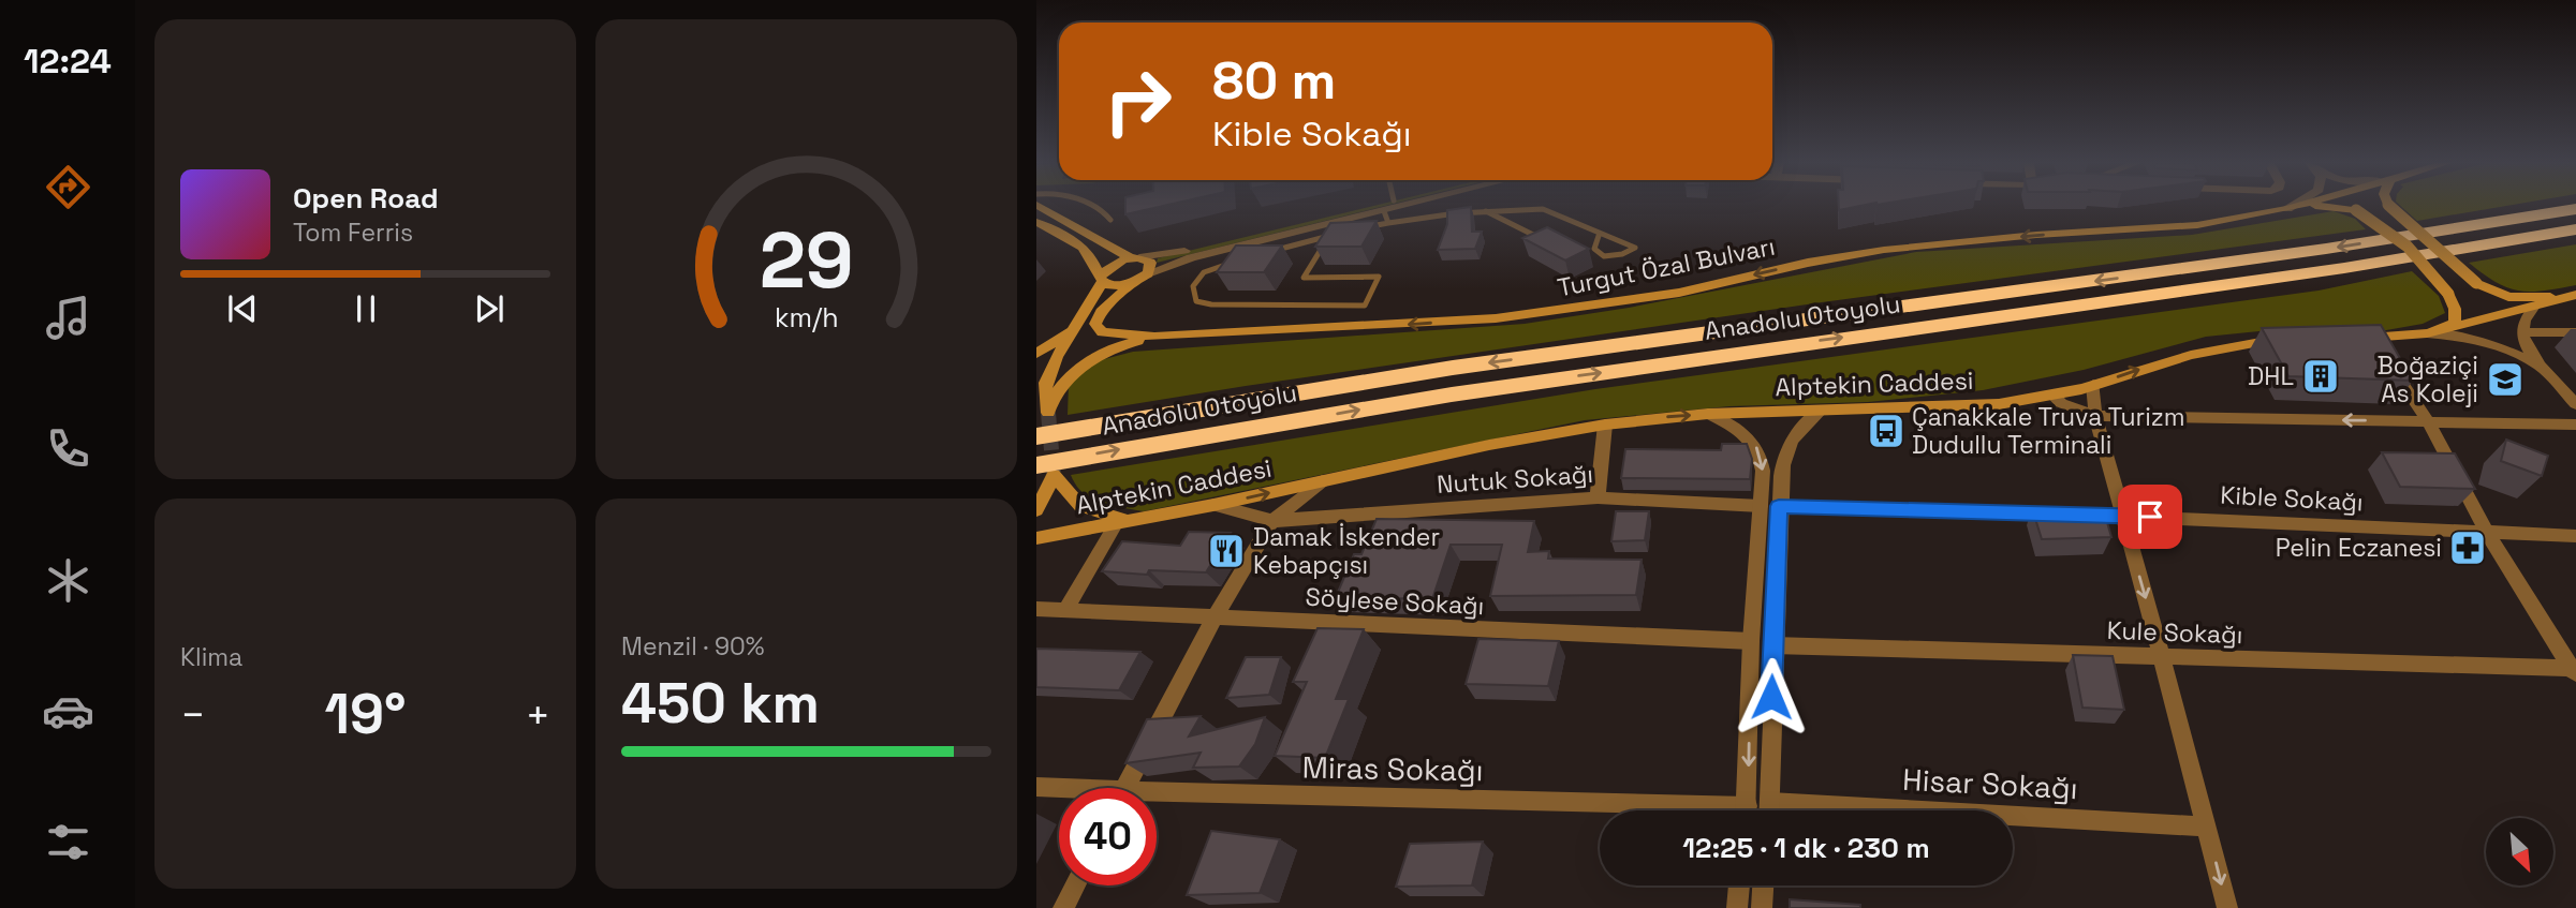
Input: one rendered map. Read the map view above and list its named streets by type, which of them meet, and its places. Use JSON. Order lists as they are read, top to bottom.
{
  "streets": {
    "highway": ["Anadolu Otoyolu"],
    "main road": ["Turgut Özal Bulvarı", "Alptekin Caddesi"],
    "street": [
      "Nutuk Sokağı",
      "Kible Sokağı",
      "Söylese Sokağı",
      "Kule Sokağı",
      "Miras Sokağı",
      "Hisar Sokağı"
    ]
  },
  "crossings": [
    ["Alptekin Caddesi", "Nutuk Sokağı"]
  ],
  "one_way": ["Turgut Özal Bulvarı"],
  "places": {
    "building": ["DHL"],
    "school or university": ["Boğaziçi As Koleji"],
    "bus stop": ["Çanakkale Truva Turizm Dudullu Terminali"],
    "pharmacy": ["Pelin Eczanesi"],
    "restaurant": ["Damak İskender Kebapçısı"]
  },
  "north": "bottom right",
  "page": {
    "tabs": "12:24",
    "turn": ["80 m", "Kible Sokağı"],
    "song": ["Open Road", "Tom Ferris"],
    "tile": [
      "Klima",
      ["Menzil · 90%", "450 km"]
    ],
    "heat": ["−", "19°", "+"],
    "limit": "40",
    "trip": "12:25 · 1 dk · 230 m",
    "gauge": ["29", "km/h"]
  }
}
